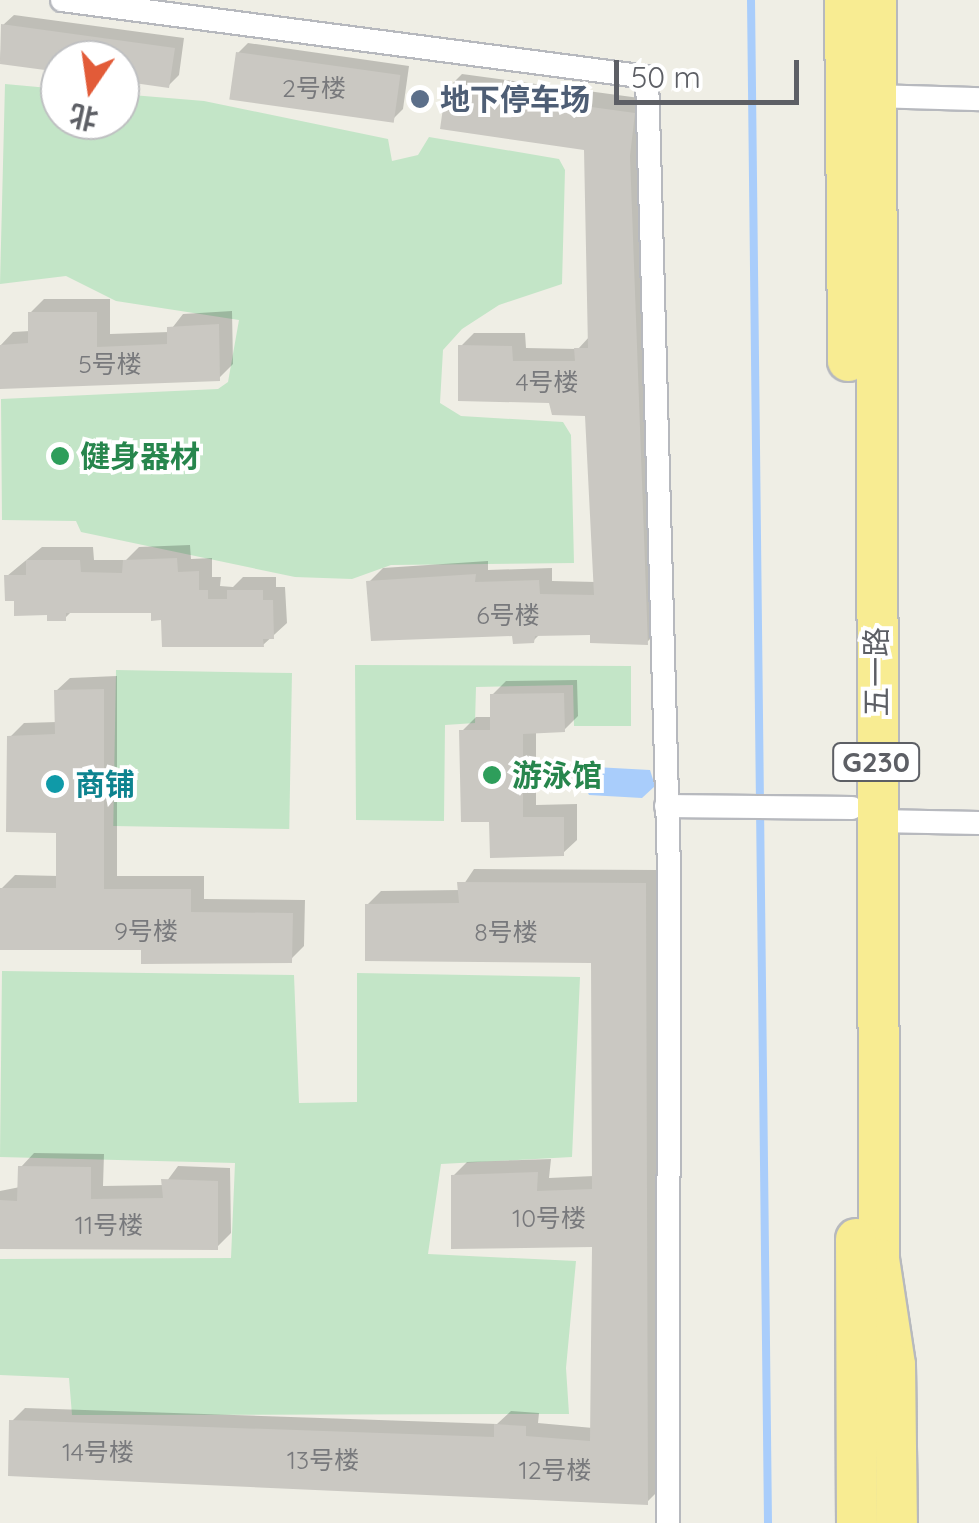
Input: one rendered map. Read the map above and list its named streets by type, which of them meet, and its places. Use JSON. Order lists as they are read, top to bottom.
{
  "streets": {
    "highway": ["五一路", "G230"]
  },
  "places": [
    "地下停车场",
    "健身器材",
    "游泳馆",
    "商铺"
  ],
  "house_numbers": [
    "2号楼",
    "5号楼",
    "4号楼",
    "6号楼",
    "9号楼",
    "8号楼",
    "10号楼",
    "11号楼",
    "14号楼",
    "13号楼",
    "12号楼"
  ],
  "scale_bar": "50 m",
  "north": "bottom"
}
